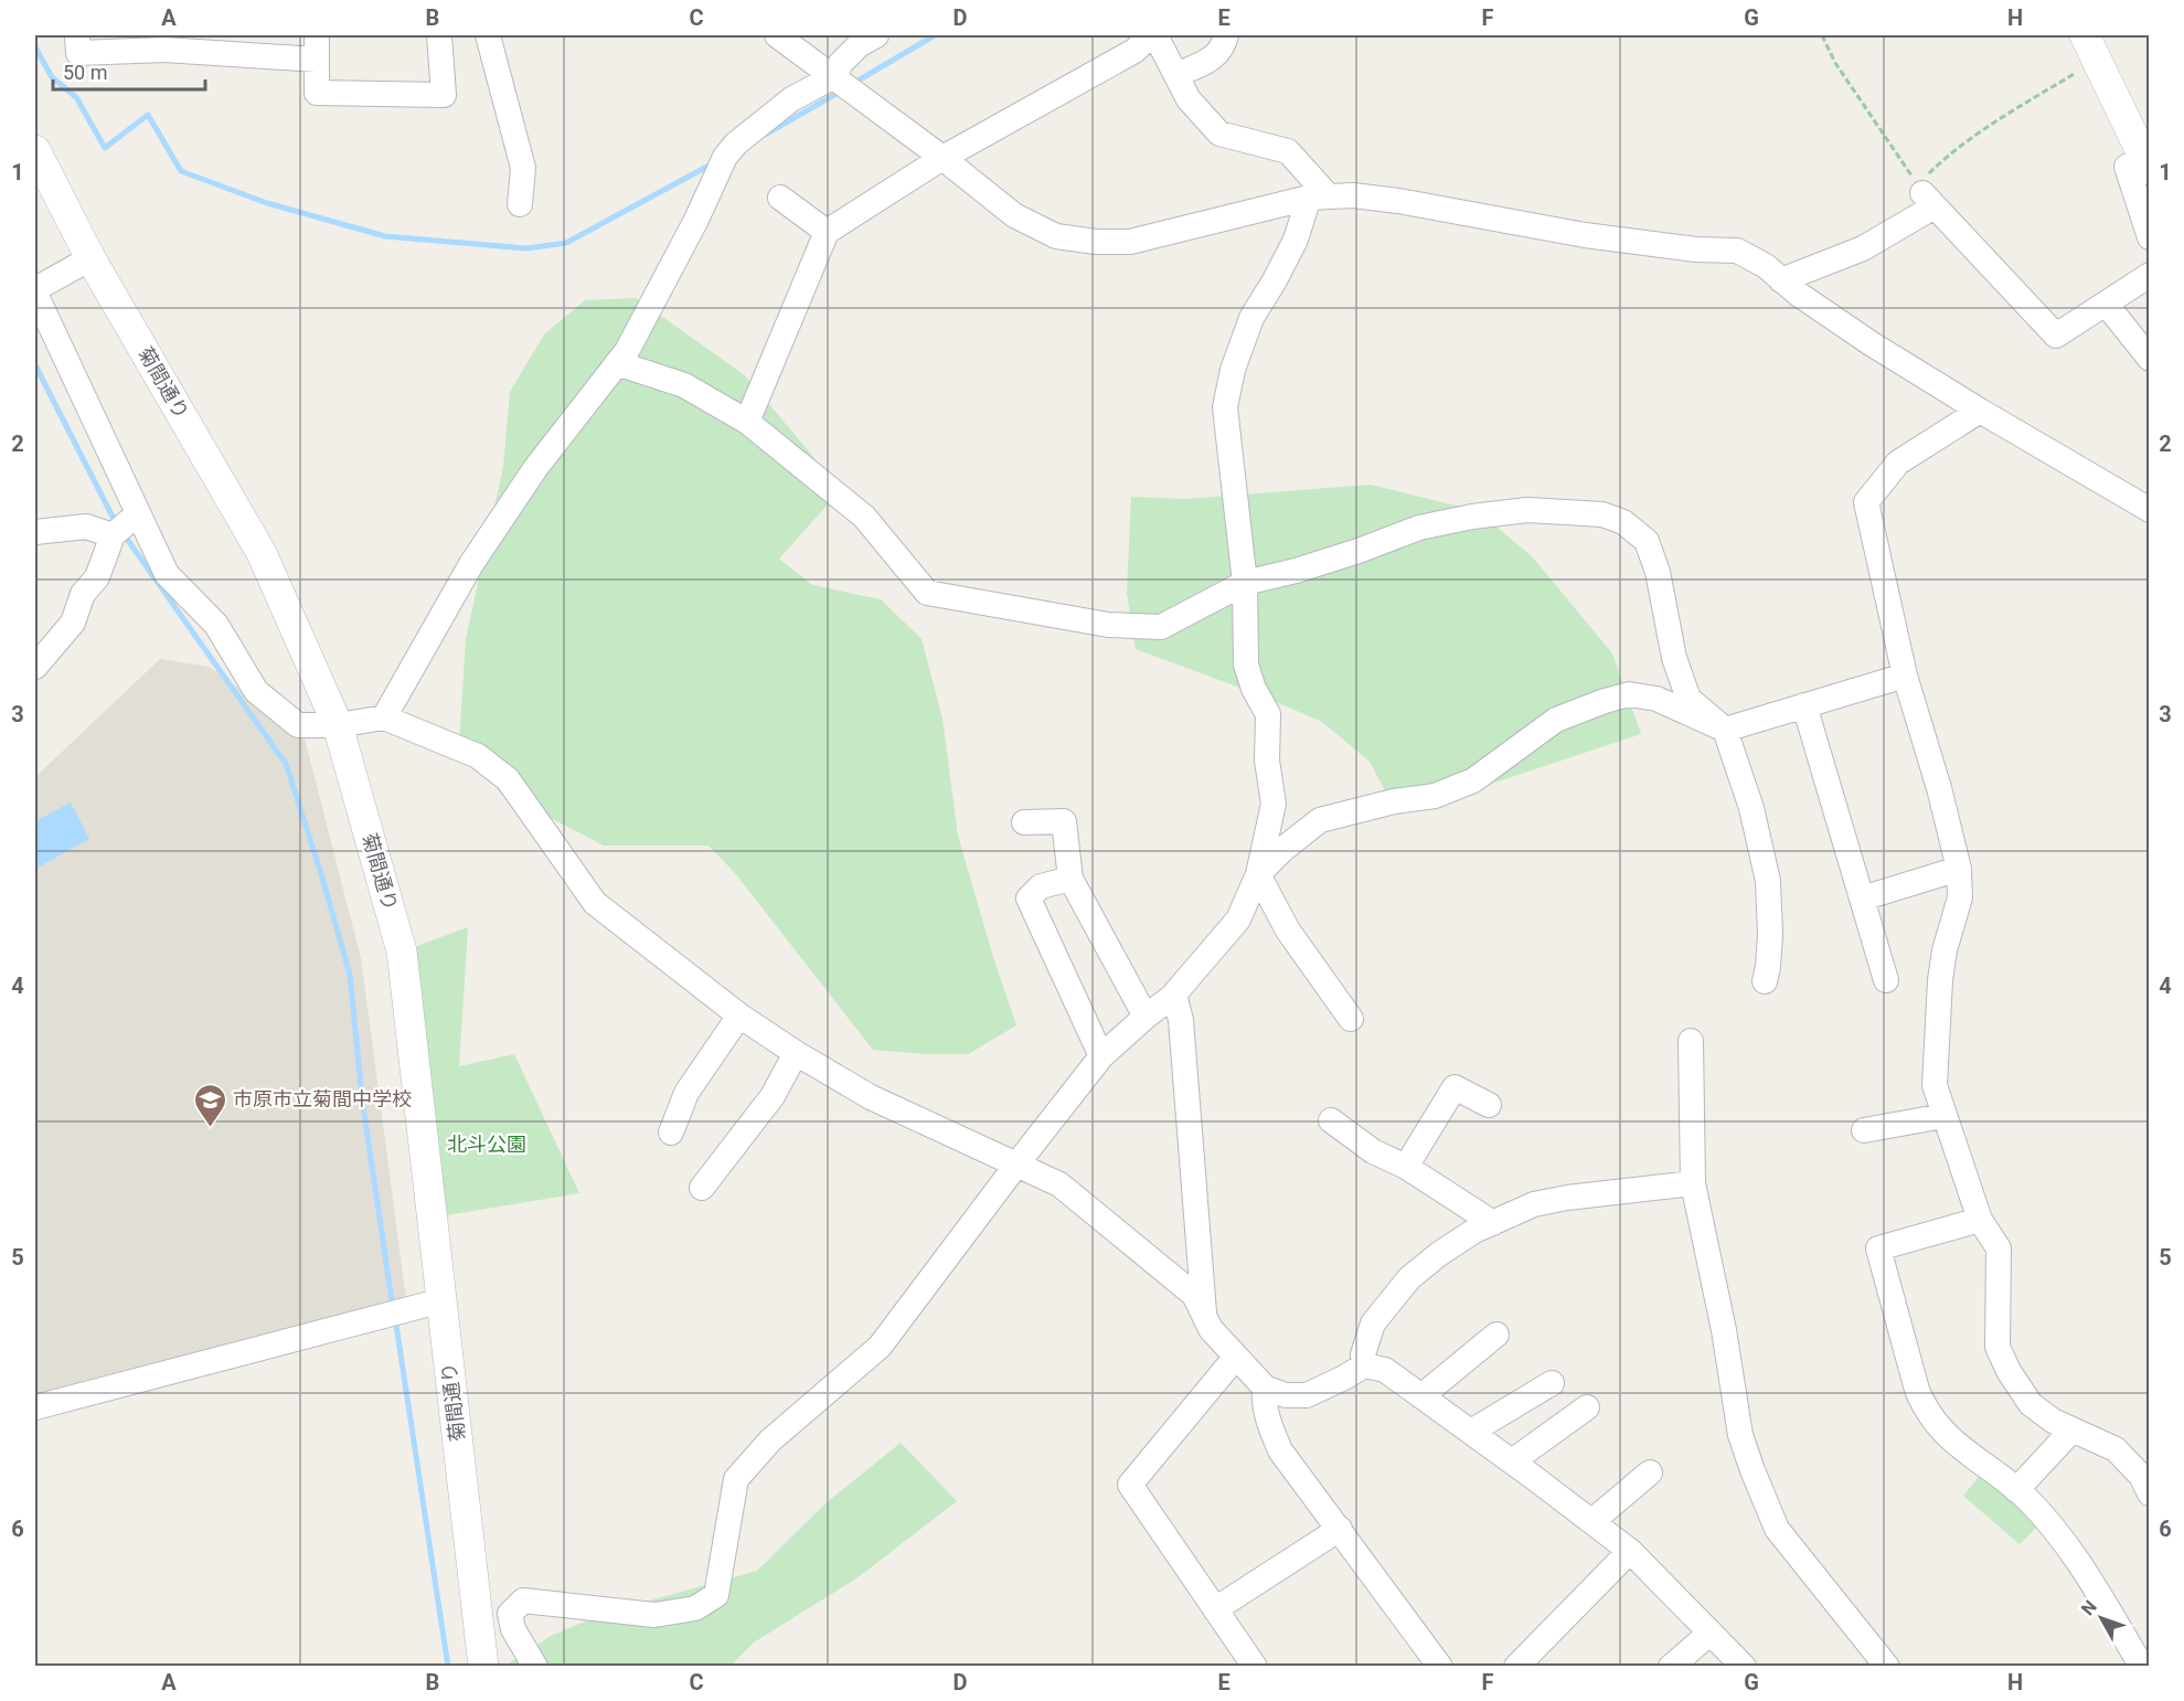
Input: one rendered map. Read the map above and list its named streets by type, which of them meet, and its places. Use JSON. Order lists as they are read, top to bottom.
{
  "streets": {
    "street": ["菊間通り"]
  },
  "parks": ["北斗公園"],
  "places": {
    "school or university": ["市原市立菊間中学校"]
  },
  "scale_bar": "50 m",
  "north": "top left",
  "grid": {
    "columns": [
      "A",
      "B",
      "C",
      "D",
      "E",
      "F",
      "G",
      "H"
    ],
    "rows": [
      "1",
      "2",
      "3",
      "4",
      "5",
      "6"
    ]
  }
}
